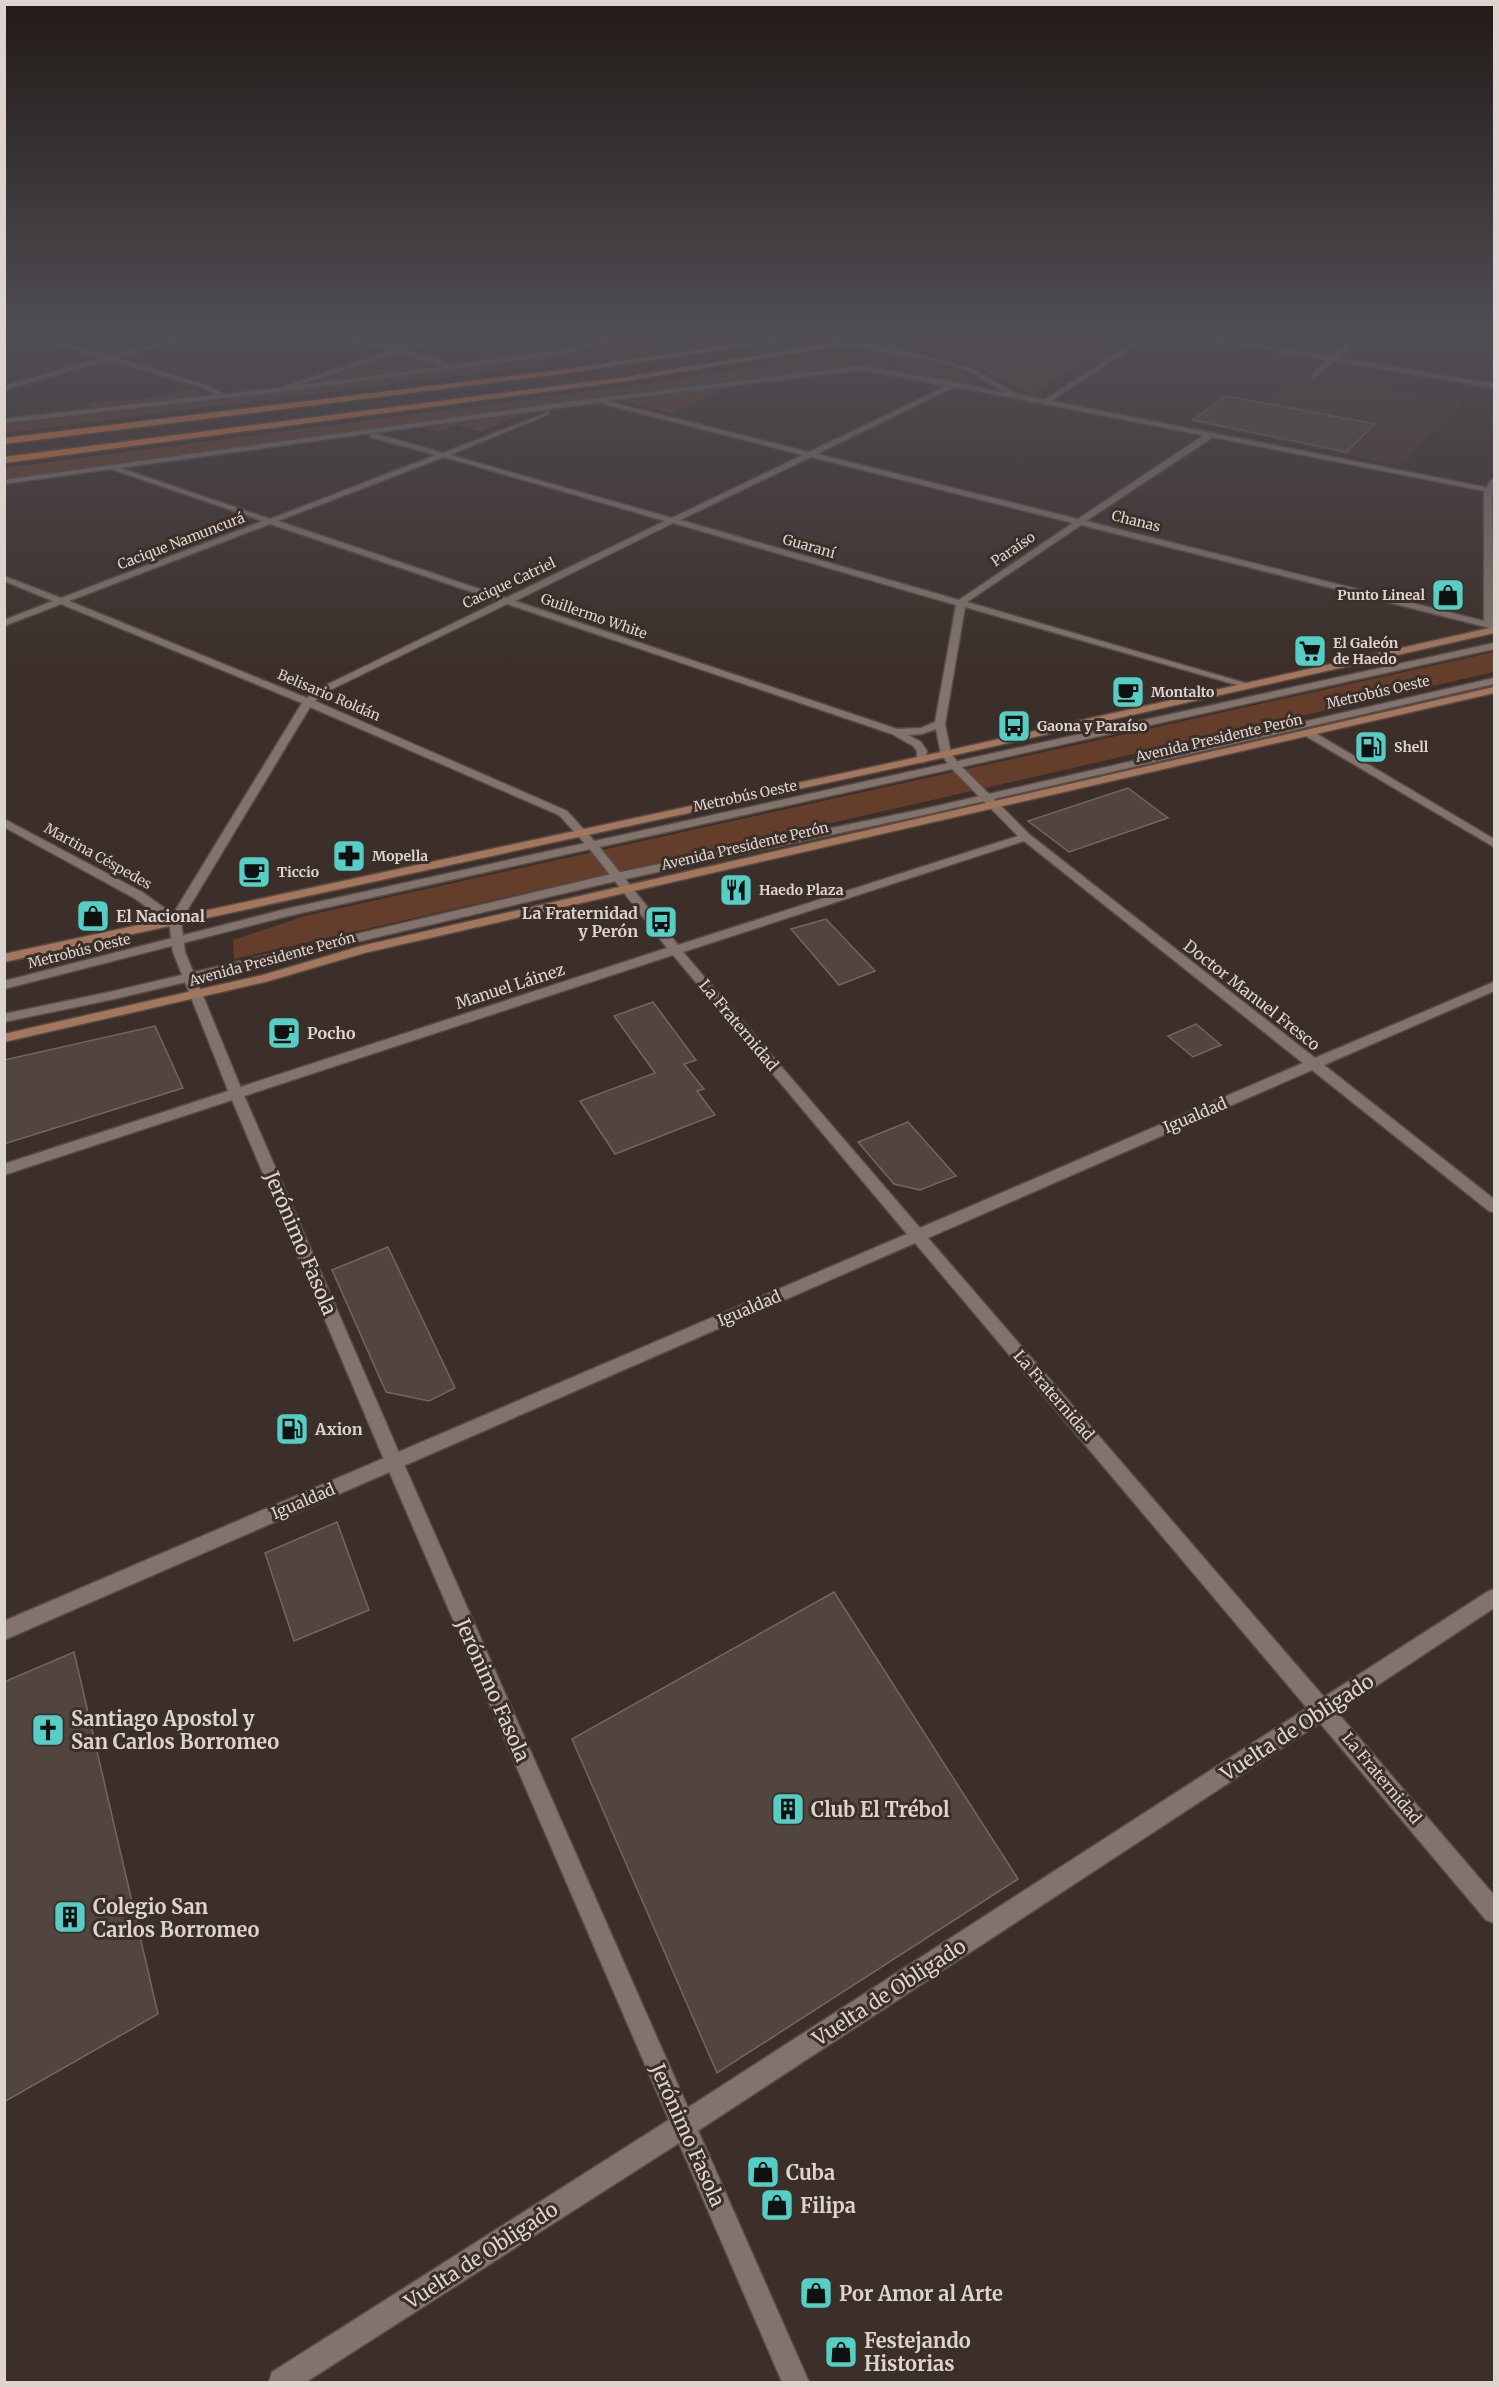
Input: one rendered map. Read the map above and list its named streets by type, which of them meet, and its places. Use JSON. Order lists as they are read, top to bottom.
{
  "streets": {
    "main road": ["Avenida Presidente Perón"],
    "street": [
      "Chanas",
      "Cacique Namuncurá",
      "Guaraní",
      "Paraíso",
      "Cacique Catriel",
      "Guillermo White",
      "Metrobús Oeste",
      "Belisario Roldán",
      "Martina Céspedes",
      "Manuel Láinez",
      "Doctor Manuel Fresco",
      "La Fraternidad",
      "Igualdad",
      "Jerónimo Fasola",
      "Vuelta de Obligado"
    ]
  },
  "crossings": [
    ["Chanas", "Paraíso"],
    ["Chanas", "Cacique Catriel"],
    ["Cacique Namuncurá", "Guaraní"],
    ["Cacique Namuncurá", "Guillermo White"],
    ["Cacique Namuncurá", "Belisario Roldán"],
    ["Guaraní", "Paraíso"],
    ["Guaraní", "Cacique Catriel"],
    ["Cacique Catriel", "Guillermo White"],
    ["Cacique Catriel", "Belisario Roldán"],
    ["Cacique Catriel", "Martina Céspedes"],
    ["Cacique Catriel", "Jerónimo Fasola"],
    ["Metrobús Oeste", "Belisario Roldán"],
    ["Metrobús Oeste", "Avenida Presidente Perón"],
    ["Metrobús Oeste", "Doctor Manuel Fresco"],
    ["Metrobús Oeste", "La Fraternidad"],
    ["Metrobús Oeste", "Jerónimo Fasola"],
    ["Belisario Roldán", "La Fraternidad"],
    ["Avenida Presidente Perón", "Doctor Manuel Fresco"],
    ["Avenida Presidente Perón", "La Fraternidad"],
    ["Avenida Presidente Perón", "Jerónimo Fasola"],
    ["Martina Céspedes", "Jerónimo Fasola"],
    ["Manuel Láinez", "Doctor Manuel Fresco"],
    ["Manuel Láinez", "La Fraternidad"],
    ["Manuel Láinez", "Jerónimo Fasola"],
    ["Doctor Manuel Fresco", "Igualdad"],
    ["La Fraternidad", "Igualdad"],
    ["La Fraternidad", "Vuelta de Obligado"],
    ["Igualdad", "Jerónimo Fasola"],
    ["Jerónimo Fasola", "Vuelta de Obligado"]
  ],
  "places": {
    "shop": [
      "Punto Lineal",
      "El Nacional",
      "Cuba",
      "Filipa",
      "Por Amor al Arte",
      "Festejando Historias"
    ],
    "supermarket": ["El Galeón de Haedo"],
    "cafe": ["Montalto", "Ticcio", "Pocho"],
    "bus stop": ["Gaona y Paraíso", "La Fraternidad y Perón"],
    "fuel station": ["Shell", "Axion"],
    "pharmacy": ["Mopella"],
    "restaurant": ["Haedo Plaza"],
    "church": ["Santiago Apostol y San Carlos Borromeo"],
    "building": ["Club El Trébol", "Colegio San Carlos Borromeo"]
  }
}
